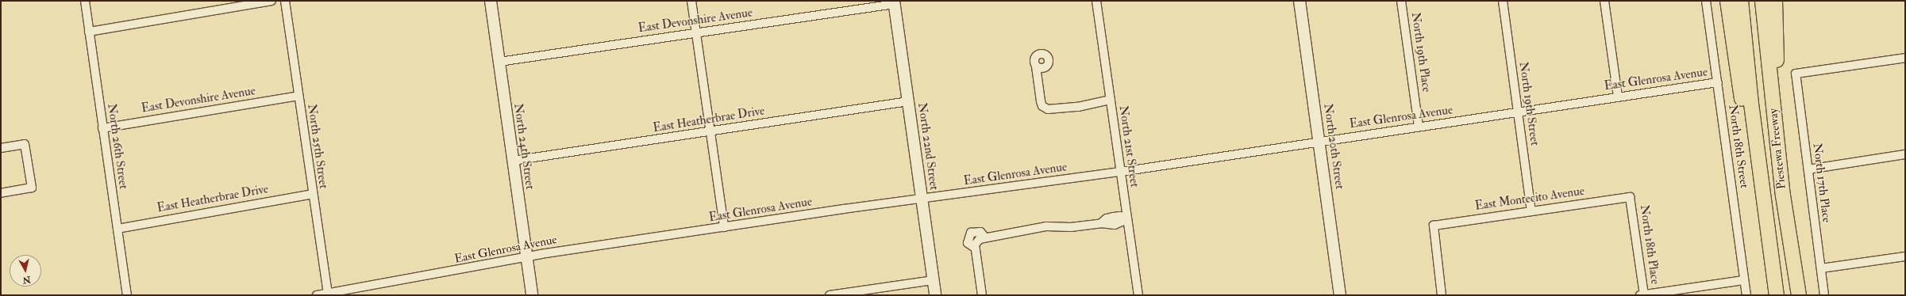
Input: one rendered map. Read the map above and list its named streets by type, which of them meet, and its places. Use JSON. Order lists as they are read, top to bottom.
{
  "streets": {
    "highway": ["Piestewa Freeway"],
    "street": [
      "East Devonshire Avenue",
      "North 19th Place",
      "East Glenrosa Avenue",
      "North 19th Street",
      "East Heatherbrae Drive",
      "North 26th Street",
      "North 25th Street",
      "North 24th Street",
      "North 22nd Street",
      "North 21st Street",
      "North 20th Street",
      "North 18th Street",
      "North 17th Place",
      "East Montecito Avenue",
      "North 18th Place"
    ]
  },
  "crossings": [
    ["East Devonshire Avenue", "North 26th Street"],
    ["East Devonshire Avenue", "North 25th Street"],
    ["East Devonshire Avenue", "North 24th Street"],
    ["East Devonshire Avenue", "North 22nd Street"],
    ["North 19th Place", "East Glenrosa Avenue"],
    ["East Glenrosa Avenue", "North 19th Street"],
    ["East Glenrosa Avenue", "North 25th Street"],
    ["East Glenrosa Avenue", "North 24th Street"],
    ["East Glenrosa Avenue", "North 22nd Street"],
    ["East Glenrosa Avenue", "North 21st Street"],
    ["East Glenrosa Avenue", "North 20th Street"],
    ["East Glenrosa Avenue", "North 18th Street"],
    ["North 19th Street", "East Montecito Avenue"],
    ["East Heatherbrae Drive", "North 26th Street"],
    ["East Heatherbrae Drive", "North 25th Street"],
    ["East Heatherbrae Drive", "North 24th Street"],
    ["East Heatherbrae Drive", "North 22nd Street"],
    ["East Montecito Avenue", "North 18th Place"]
  ],
  "north": "bottom"
}
